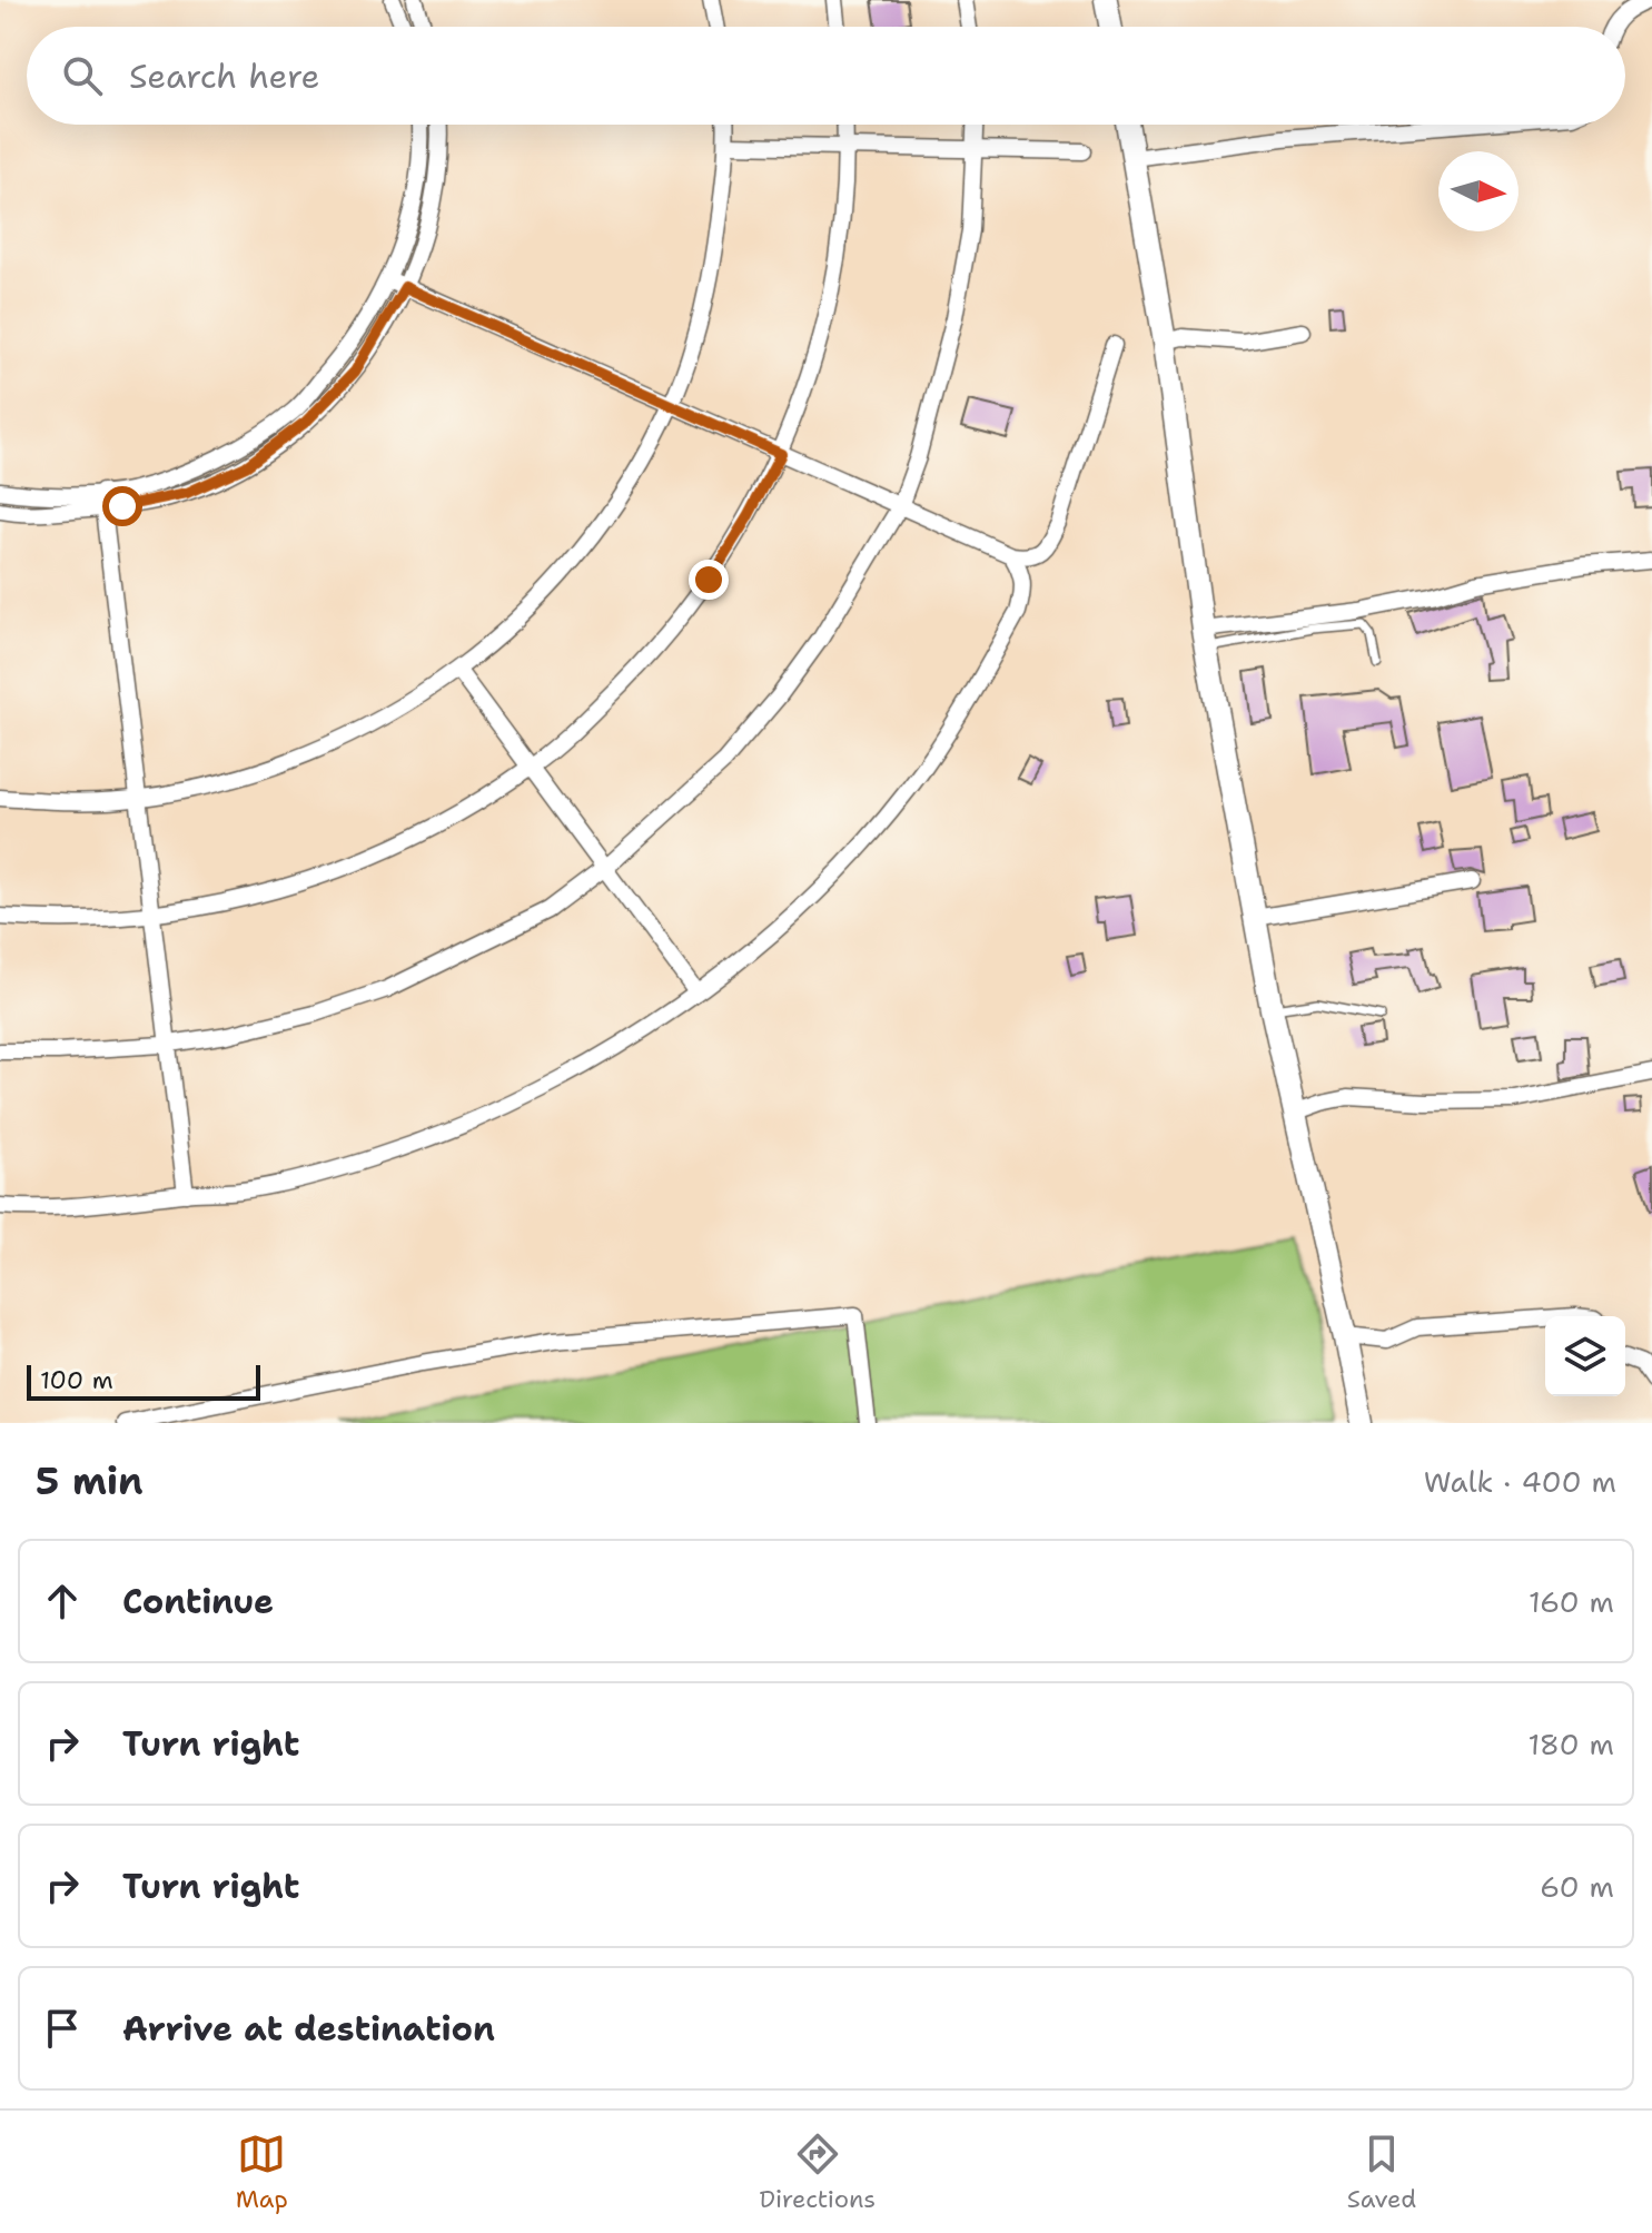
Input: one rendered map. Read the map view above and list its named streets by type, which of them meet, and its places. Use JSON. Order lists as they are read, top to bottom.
{
  "scale_bar": "100 m",
  "north": "right",
  "page": {
    "search": "Search here",
    "scale": "100 m",
    "heading": ["5 min", "Walk · 400 m"],
    "list": [
      ["Continue", "160 m"],
      ["Turn right", "180 m"],
      ["Turn right", "60 m"],
      "Arrive at destination"
    ],
    "nav": ["Map", "Directions", "Saved"]
  }
}
